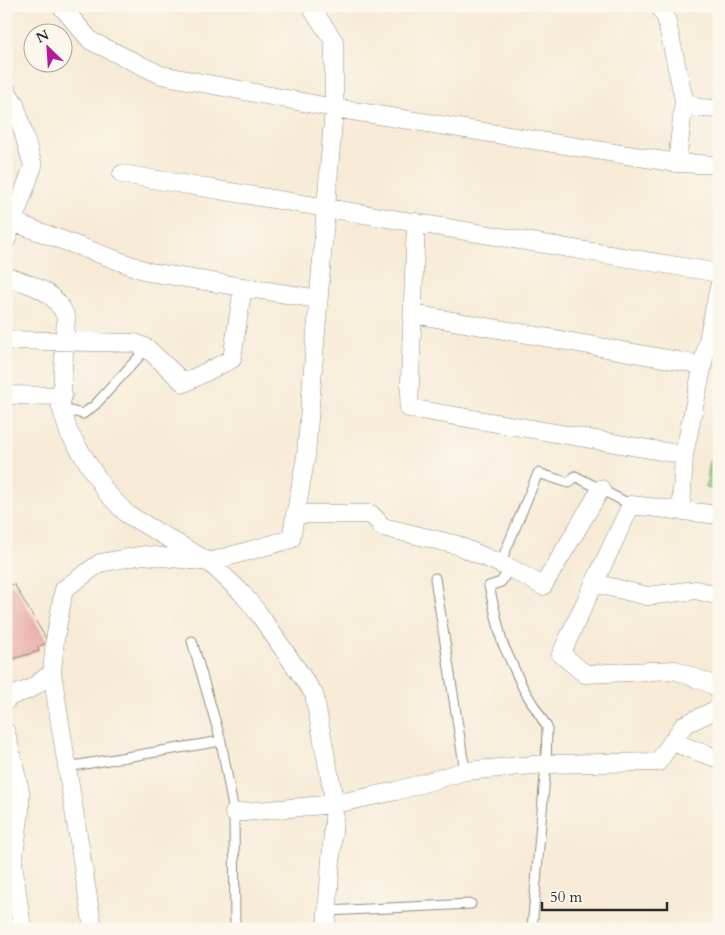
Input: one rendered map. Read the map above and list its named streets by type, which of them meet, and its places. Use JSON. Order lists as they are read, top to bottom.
{
  "scale_bar": "50 m",
  "north": "top left"
}
